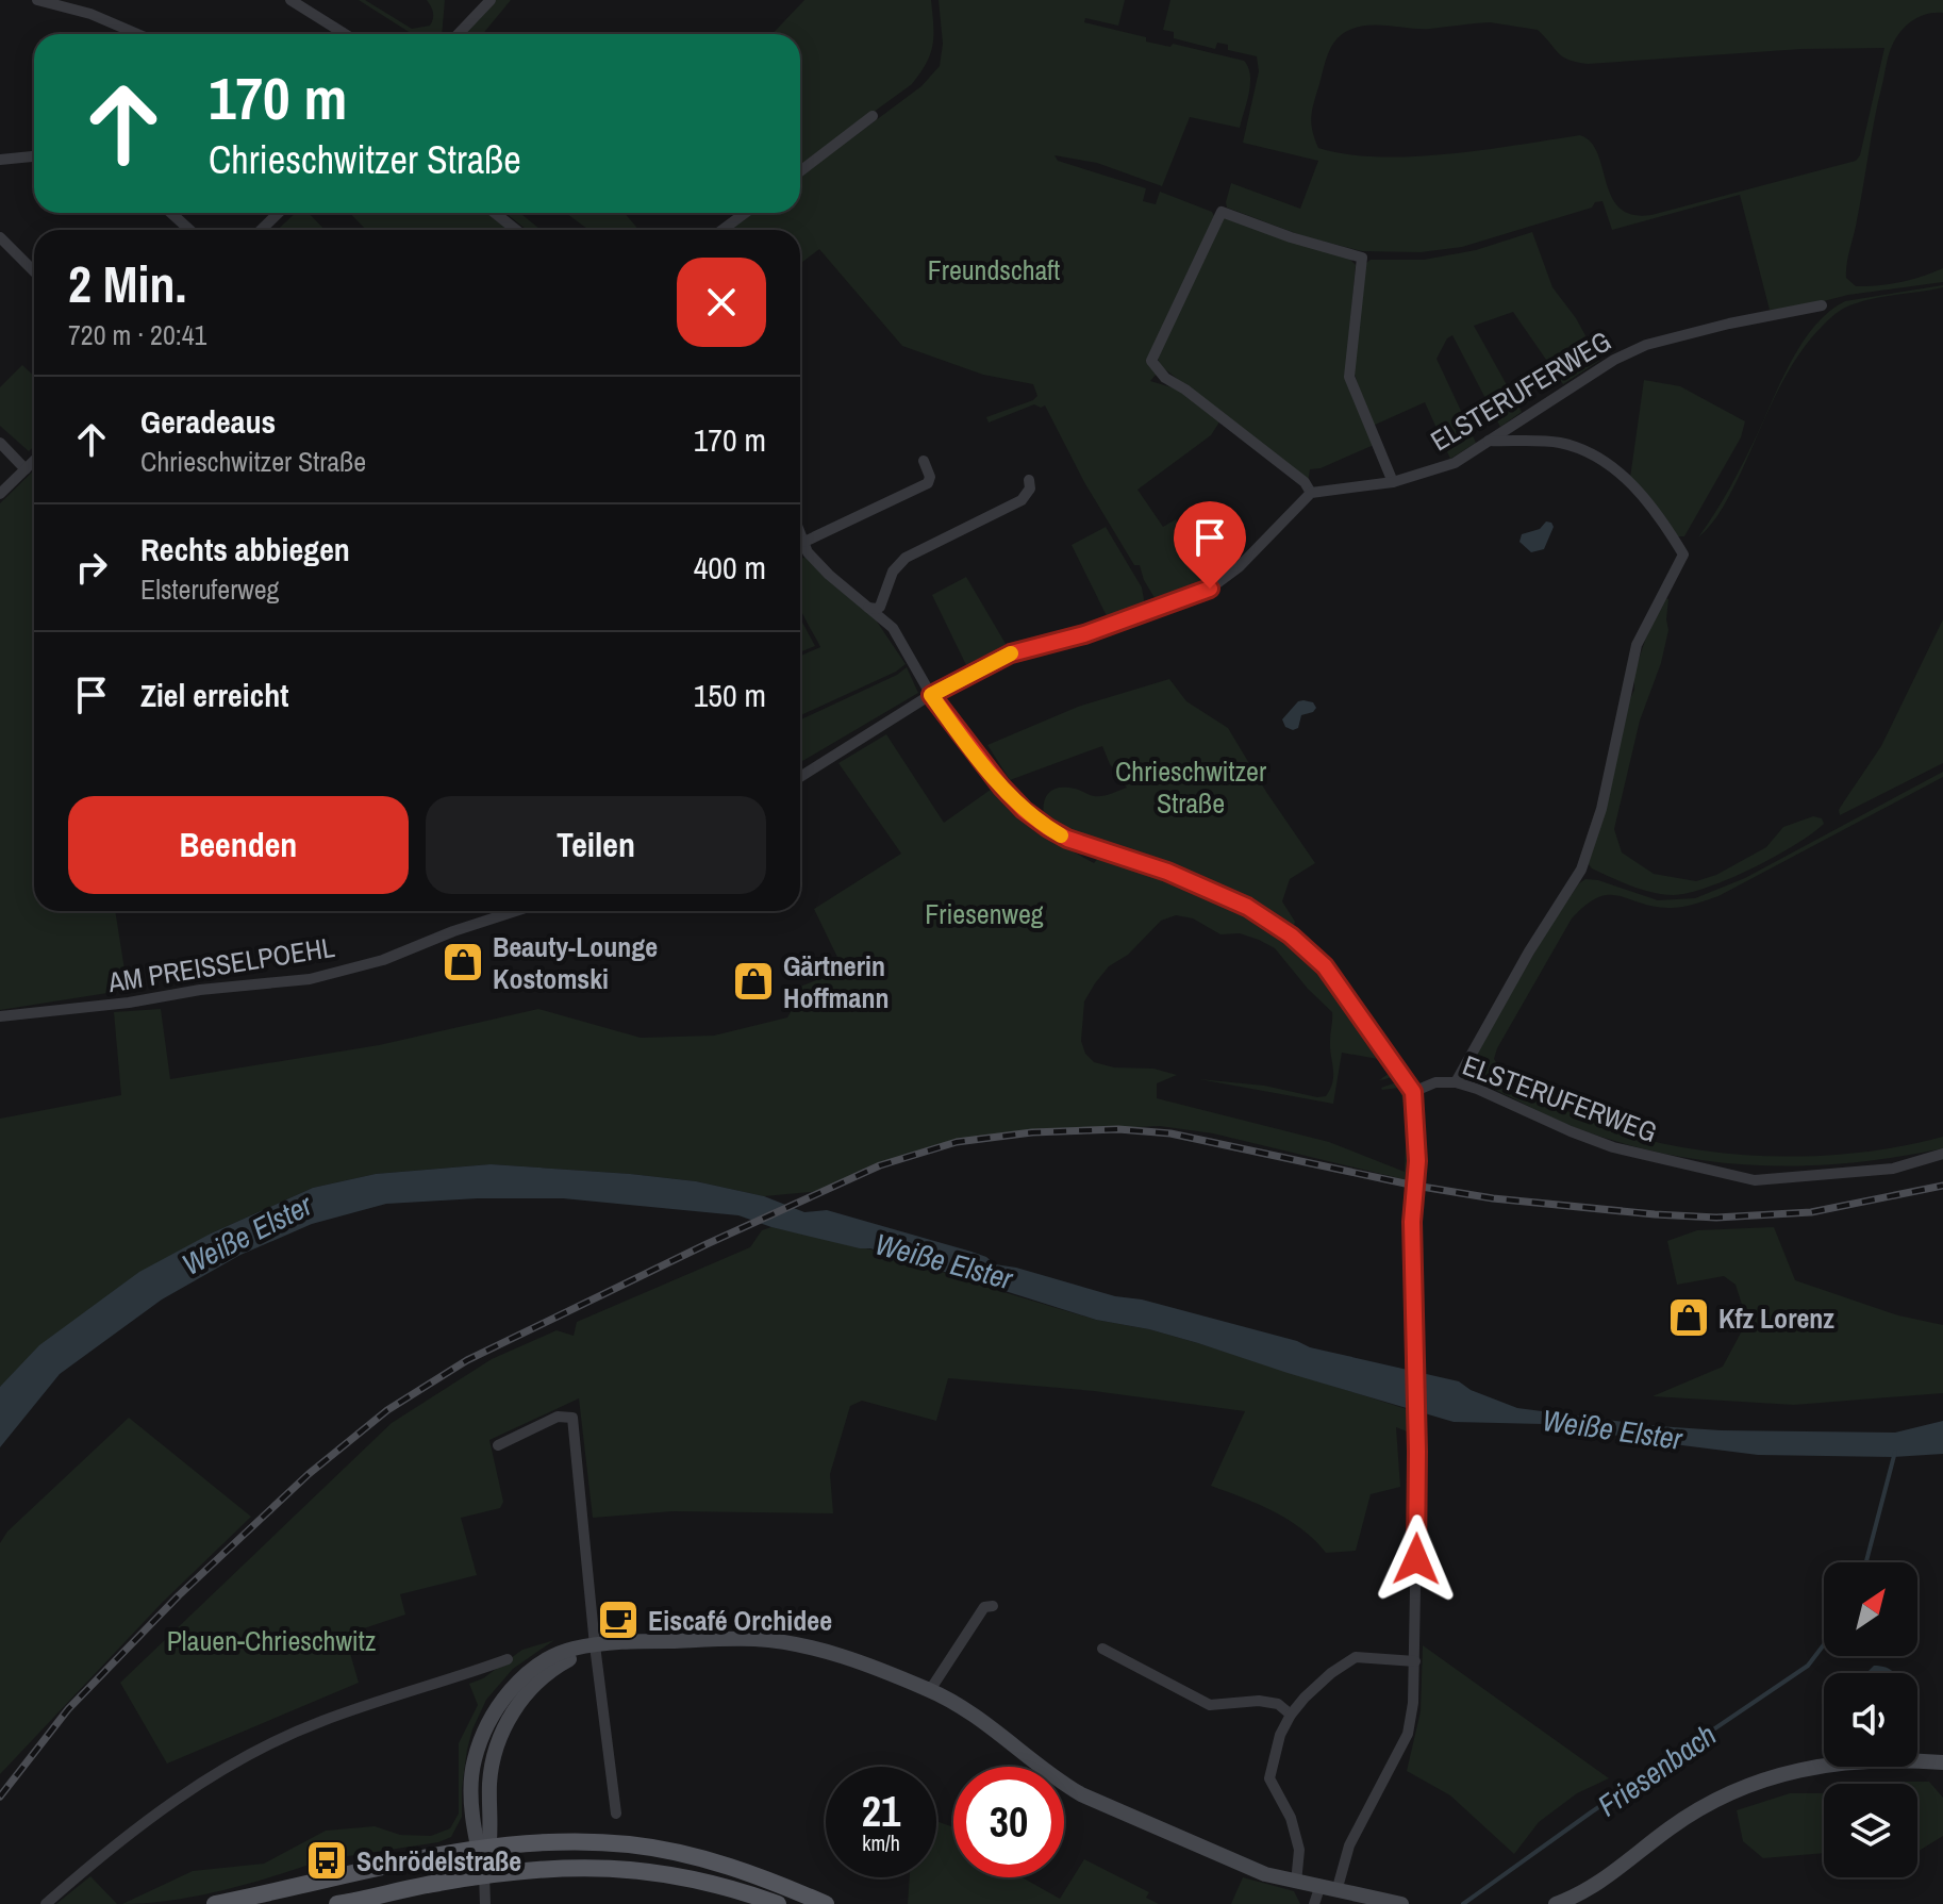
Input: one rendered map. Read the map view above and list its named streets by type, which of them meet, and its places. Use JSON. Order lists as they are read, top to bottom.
{
  "streets": {
    "street": ["ELSTERUFERWEG", "AM PREISSELPOEHL"]
  },
  "water": ["Weiße Elster", "Friesenbach"],
  "parks": [
    "Freundschaft",
    "Chrieschwitzer Straße",
    "Friesenweg",
    "Plauen-Chrieschwitz"
  ],
  "places": {
    "shop": ["Beauty-Lounge Kostomski", "Gärtnerin Hoffmann", "Kfz Lorenz"],
    "cafe": ["Eiscafé Orchidee"],
    "bus stop": ["Schrödelstraße"]
  },
  "north": "top right",
  "page": {
    "turn": ["170 m", "Chrieschwitzer Straße"],
    "heading": ["2 Min.", "720 m · 20:41"],
    "list": [
      {
        "name": "Geradeaus",
        "note": "Chrieschwitzer Straße",
        "value": "170 m"
      },
      {
        "name": "Rechts abbiegen",
        "note": "Elsteruferweg",
        "value": "400 m"
      },
      {
        "name": "Ziel erreicht",
        "value": "150 m"
      }
    ],
    "buttons": ["Beenden", "Teilen"],
    "speed": "21 km/h",
    "limit": "30"
  }
}
